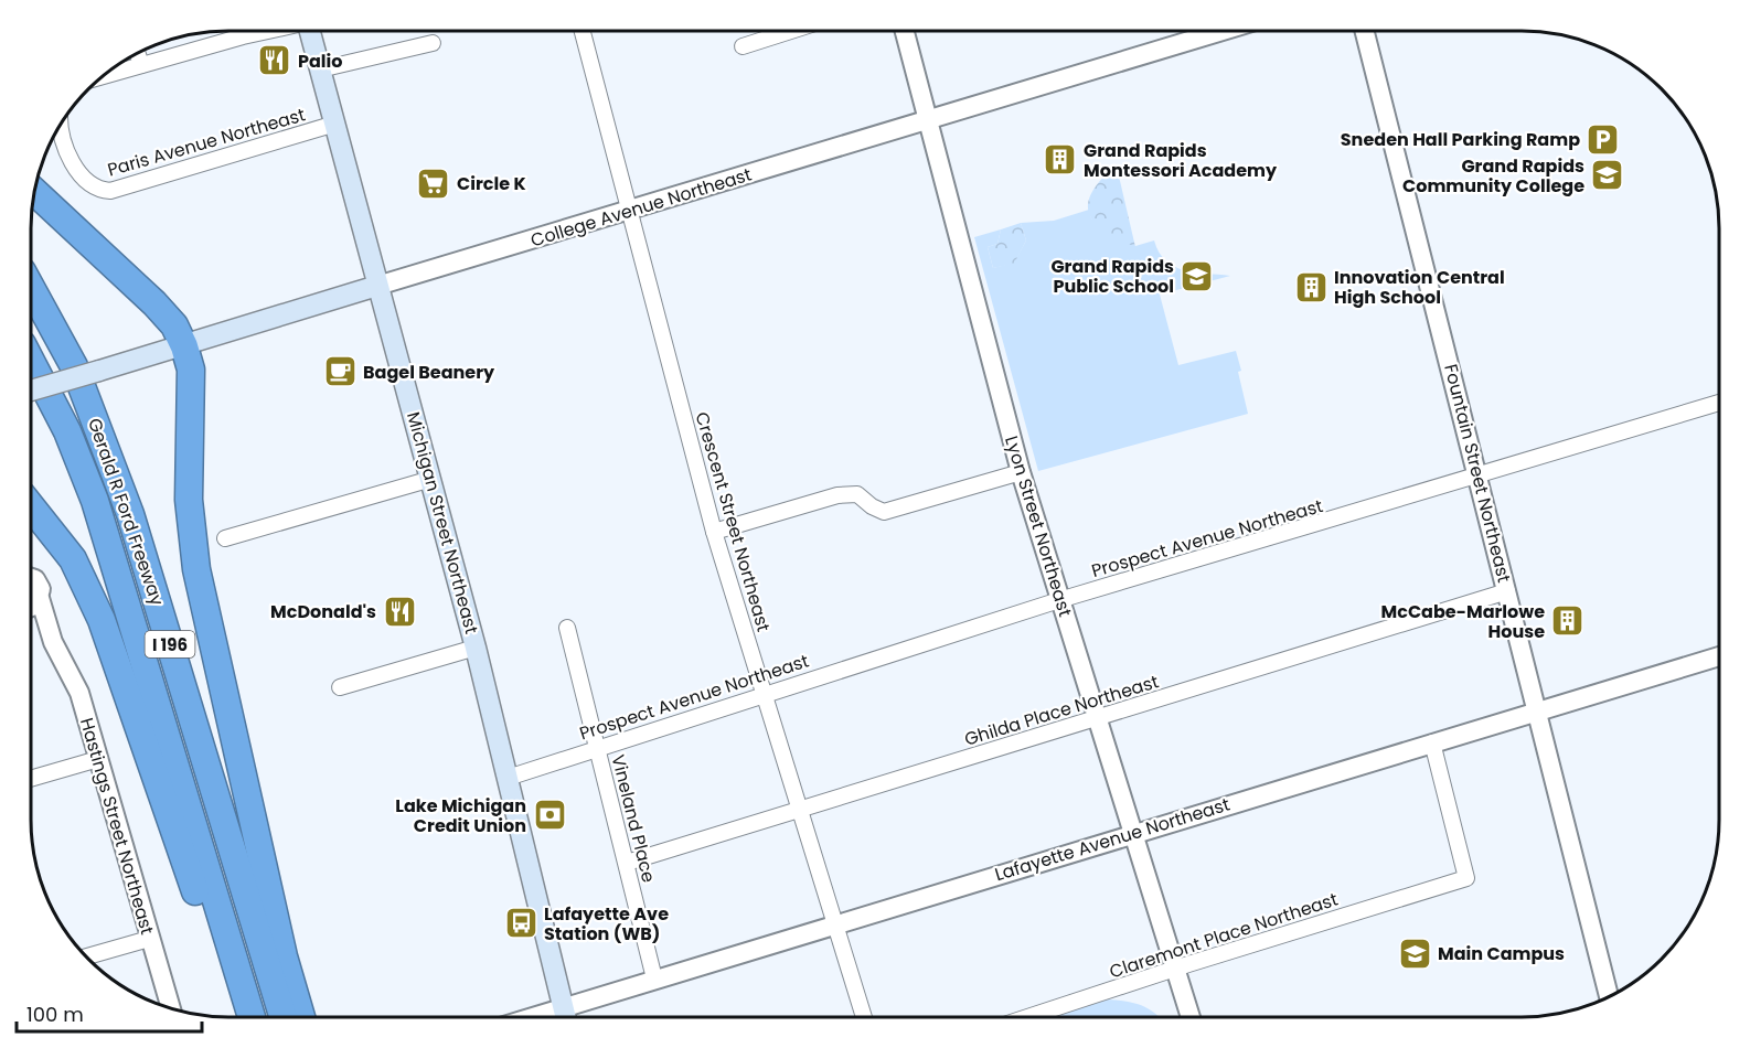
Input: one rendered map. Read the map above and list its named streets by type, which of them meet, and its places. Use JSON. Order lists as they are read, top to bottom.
{
  "streets": {
    "highway": ["Gerald R Ford Freeway", "I 196"],
    "main road": ["College Avenue Northeast", "Michigan Street Northeast"],
    "street": [
      "Paris Avenue Northeast",
      "Fountain Street Northeast",
      "Crescent Street Northeast",
      "Lyon Street Northeast",
      "Prospect Avenue Northeast",
      "Ghilda Place Northeast",
      "Vineland Place",
      "Hastings Street Northeast",
      "Lafayette Avenue Northeast",
      "Claremont Place Northeast"
    ]
  },
  "crossings": [
    ["Paris Avenue Northeast", "Michigan Street Northeast"],
    ["College Avenue Northeast", "Crescent Street Northeast"],
    ["College Avenue Northeast", "Michigan Street Northeast"],
    ["College Avenue Northeast", "Lyon Street Northeast"],
    ["Fountain Street Northeast", "Prospect Avenue Northeast"],
    ["Fountain Street Northeast", "Ghilda Place Northeast"],
    ["Fountain Street Northeast", "Lafayette Avenue Northeast"],
    ["Crescent Street Northeast", "Prospect Avenue Northeast"],
    ["Crescent Street Northeast", "Ghilda Place Northeast"],
    ["Crescent Street Northeast", "Lafayette Avenue Northeast"],
    ["Michigan Street Northeast", "Prospect Avenue Northeast"],
    ["Lyon Street Northeast", "Prospect Avenue Northeast"],
    ["Lyon Street Northeast", "Ghilda Place Northeast"],
    ["Lyon Street Northeast", "Lafayette Avenue Northeast"],
    ["Lyon Street Northeast", "Claremont Place Northeast"],
    ["Prospect Avenue Northeast", "Vineland Place"],
    ["Ghilda Place Northeast", "Vineland Place"],
    ["Vineland Place", "Lafayette Avenue Northeast"],
    ["Lafayette Avenue Northeast", "Claremont Place Northeast"]
  ],
  "places": {
    "restaurant": ["Palio", "McDonald's"],
    "parking": ["Sneden Hall Parking Ramp"],
    "building": ["Grand Rapids Montessori Academy", "Innovation Central High School", "McCabe-Marlowe House"],
    "school or university": ["Grand Rapids Community College", "Grand Rapids Public School", "Main Campus"],
    "supermarket": ["Circle K"],
    "cafe": ["Bagel Beanery"],
    "bank": ["Lake Michigan Credit Union"],
    "bus stop": ["Lafayette Ave Station (WB)"]
  },
  "scale_bar": "100 m"
}
